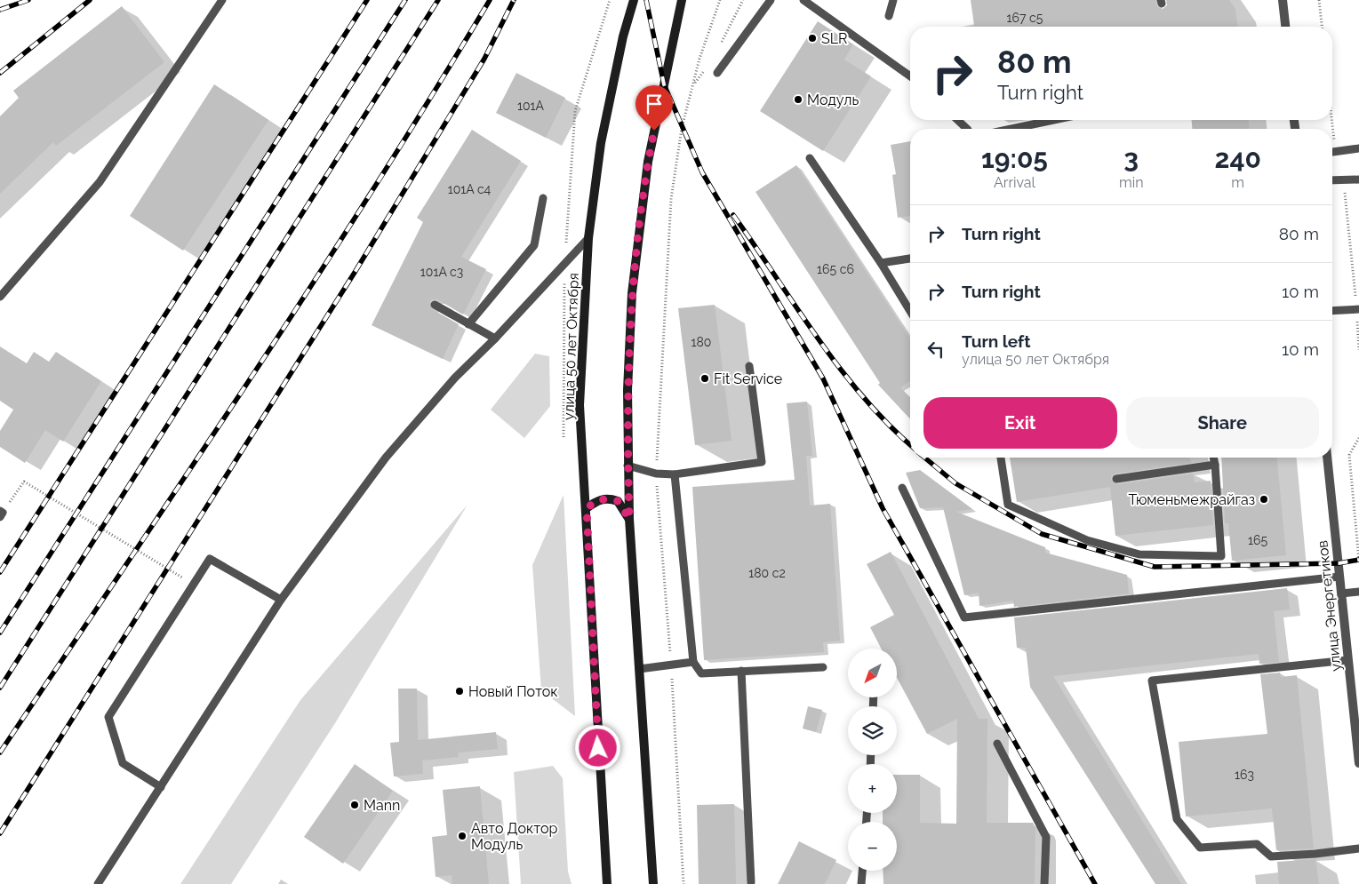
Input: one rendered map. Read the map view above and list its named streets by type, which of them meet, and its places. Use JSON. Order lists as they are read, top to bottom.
{
  "streets": {
    "main road": ["улица 50 лет Октября"],
    "street": ["улица Энергетиков"]
  },
  "places": [
    "SLR",
    "Модуль",
    "Fit Service",
    "Тюменьмежрайгаз",
    "Новый Поток",
    "Mann",
    "Авто Доктор Модуль"
  ],
  "house_numbers": [
    "167 с5",
    "101А",
    "101А с4",
    "165 с6",
    "101А с3",
    "180",
    "165",
    "180 с2",
    "163"
  ],
  "north": "bottom left",
  "page": {
    "turn": ["80 m", "Turn right"],
    "eta": [
      "19:05",
      "Arrival",
      "3",
      "min",
      "240",
      "m"
    ],
    "list": [
      {
        "name": "Turn right",
        "value": "80 m"
      },
      {
        "name": "Turn right",
        "value": "10 m"
      },
      {
        "name": "Turn left",
        "note": "улица 50 лет Октября",
        "value": "10 m"
      }
    ],
    "buttons": ["Exit", "Share"],
    "map_buttons": ["+", "−"]
  }
}
